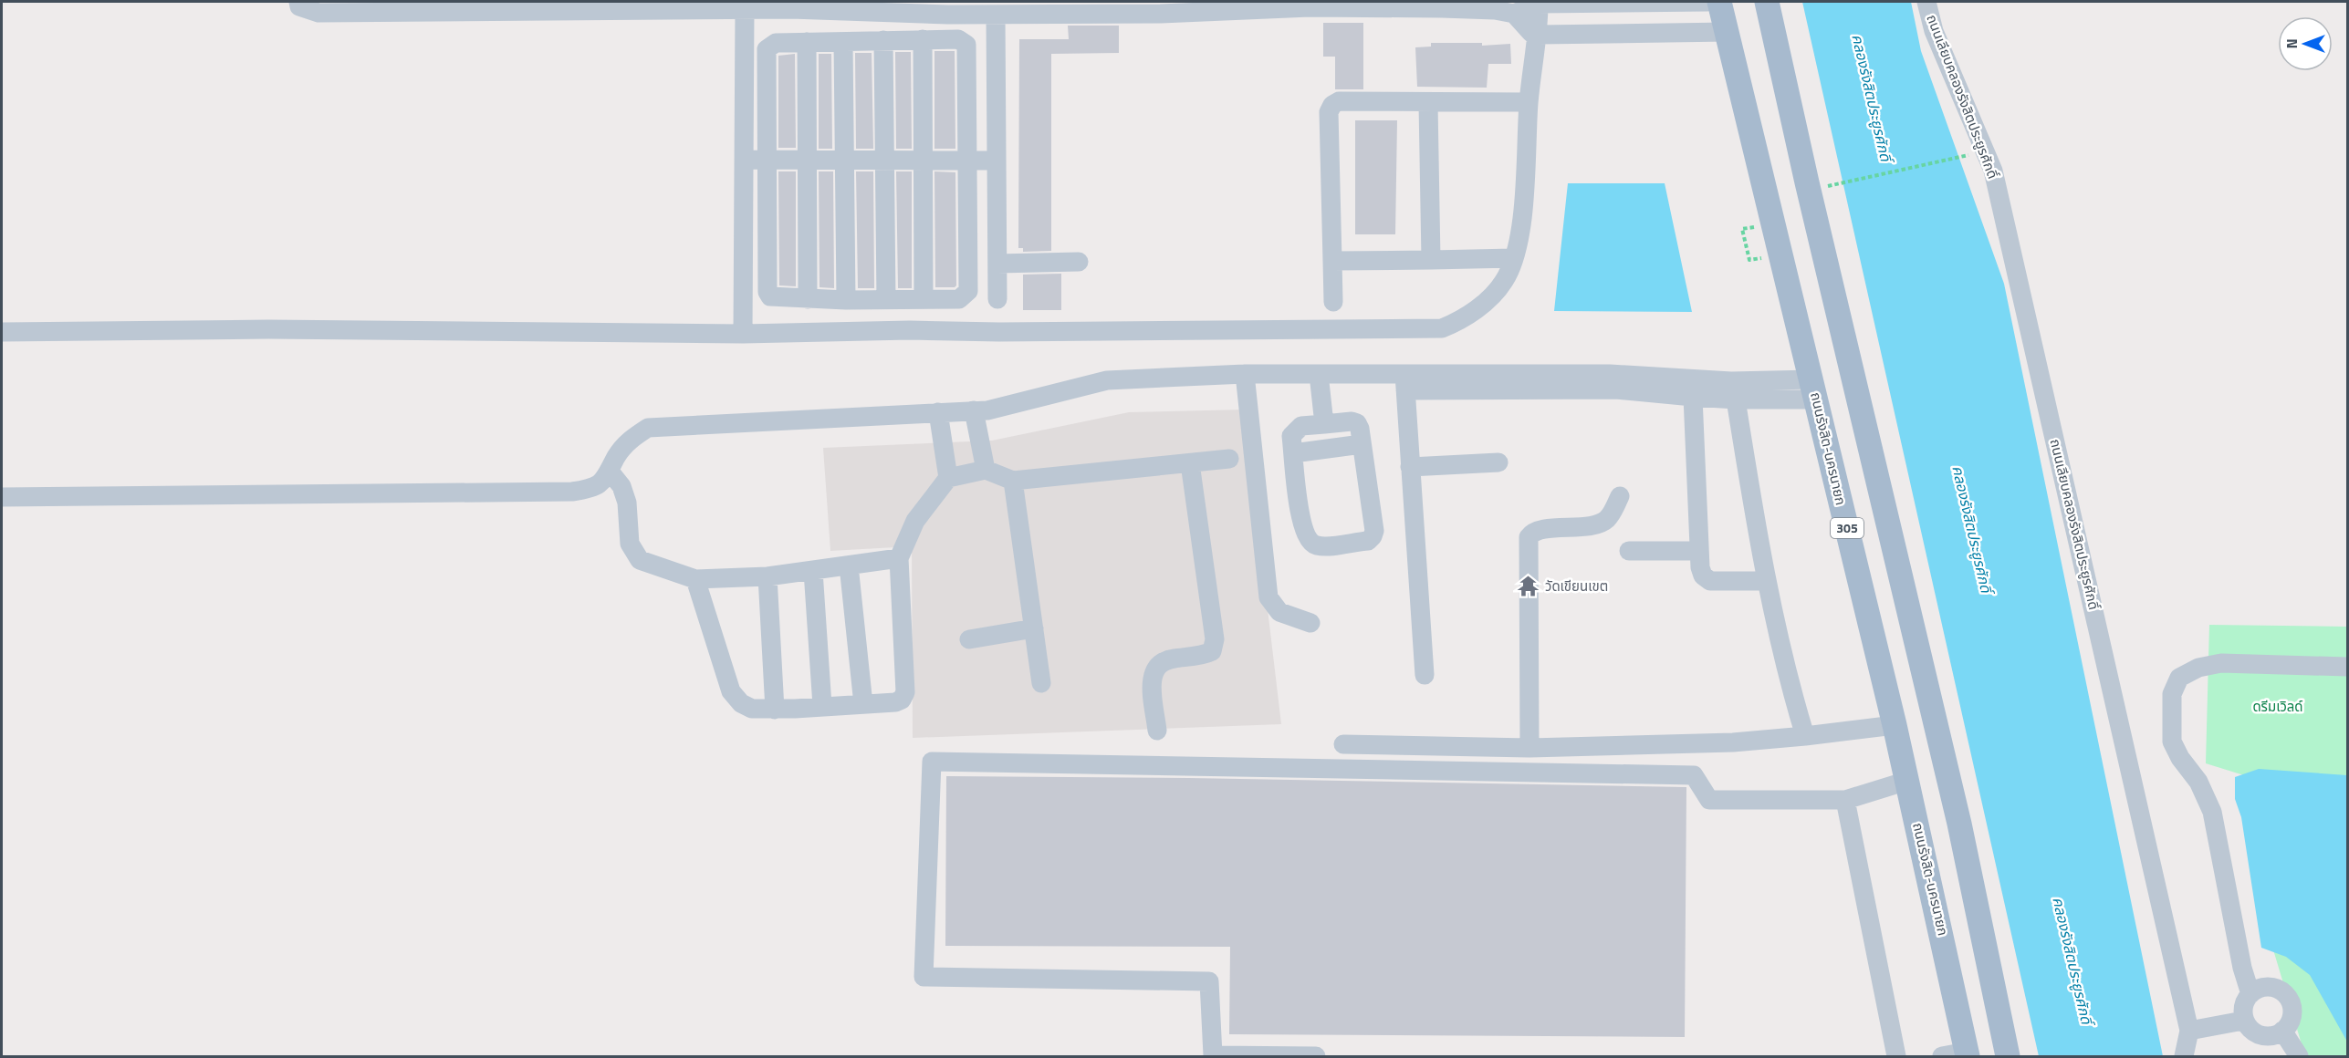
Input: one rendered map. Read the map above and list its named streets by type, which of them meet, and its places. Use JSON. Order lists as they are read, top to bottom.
{
  "streets": {
    "main road": ["ถนนรังสิต-นครนายก", "305"],
    "street": ["ถนนเลียบคลองรังสิตประยูรศักดิ์"]
  },
  "water": ["คลองรังสิตประยูรศักดิ์"],
  "parks": ["ดรีมเวิลด์"],
  "places": {
    "temple": ["วัดเขียนเขต"]
  },
  "north": "left"
}
